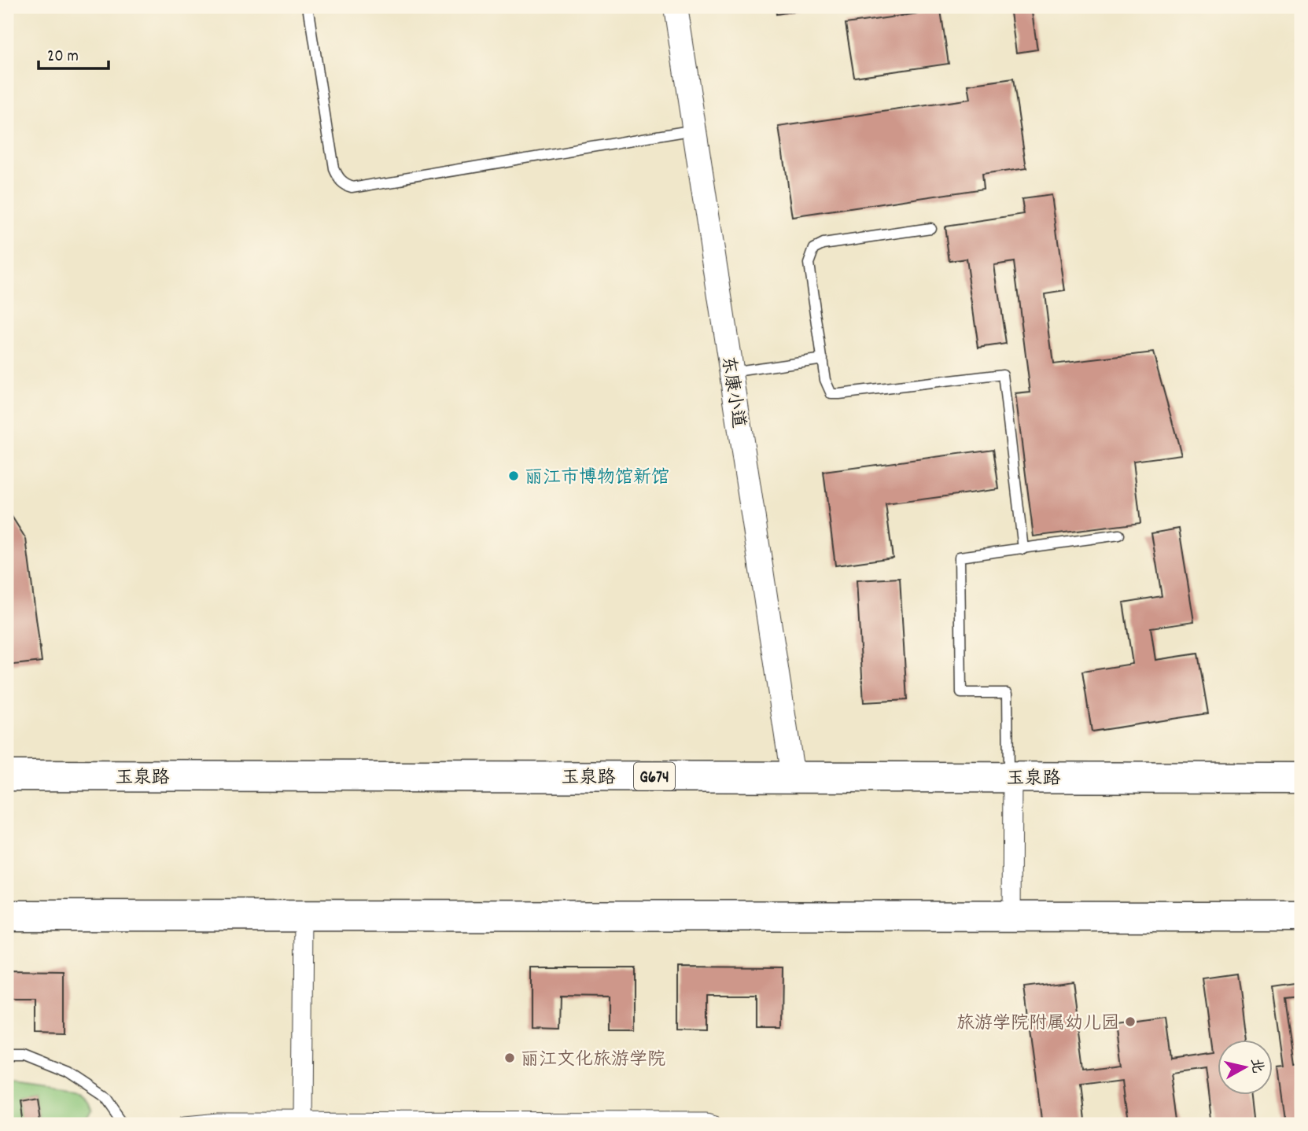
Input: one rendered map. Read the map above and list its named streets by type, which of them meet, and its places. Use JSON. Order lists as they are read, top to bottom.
{
  "streets": {
    "highway": ["玉泉路", "G674"],
    "street": ["东康小道"]
  },
  "crossings": [
    ["东康小道", "玉泉路"]
  ],
  "places": ["丽江市博物馆新馆", "旅游学院附属幼儿园", "丽江文化旅游学院"],
  "scale_bar": "20 m",
  "north": "right"
}
